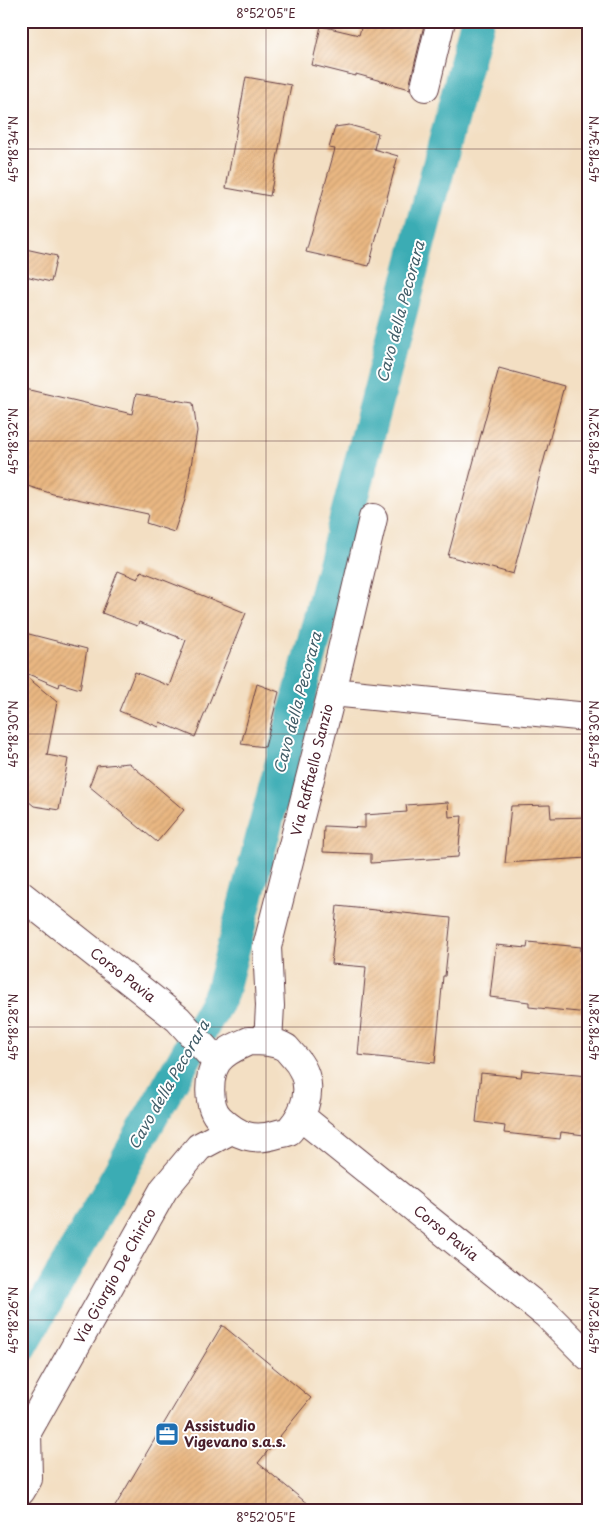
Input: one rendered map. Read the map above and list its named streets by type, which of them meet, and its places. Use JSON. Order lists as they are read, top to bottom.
{
  "streets": {
    "street": ["Via Raffaello Sanzio", "Corso Pavia", "Via Giorgio De Chirico"]
  },
  "crossings": [
    ["Via Raffaello Sanzio", "Corso Pavia"],
    ["Via Raffaello Sanzio", "Via Giorgio De Chirico"],
    ["Corso Pavia", "Via Giorgio De Chirico"]
  ],
  "water": ["Cavo della Pecorara"],
  "places": {
    "office": ["Assistudio Vigevano s.a.s."]
  },
  "coordinates": [
    "8°52'05\"E",
    "45°18'34\"N",
    "45°18'32\"N",
    "45°18'30\"N",
    "45°18'28\"N",
    "45°18'26\"N"
  ]
}
